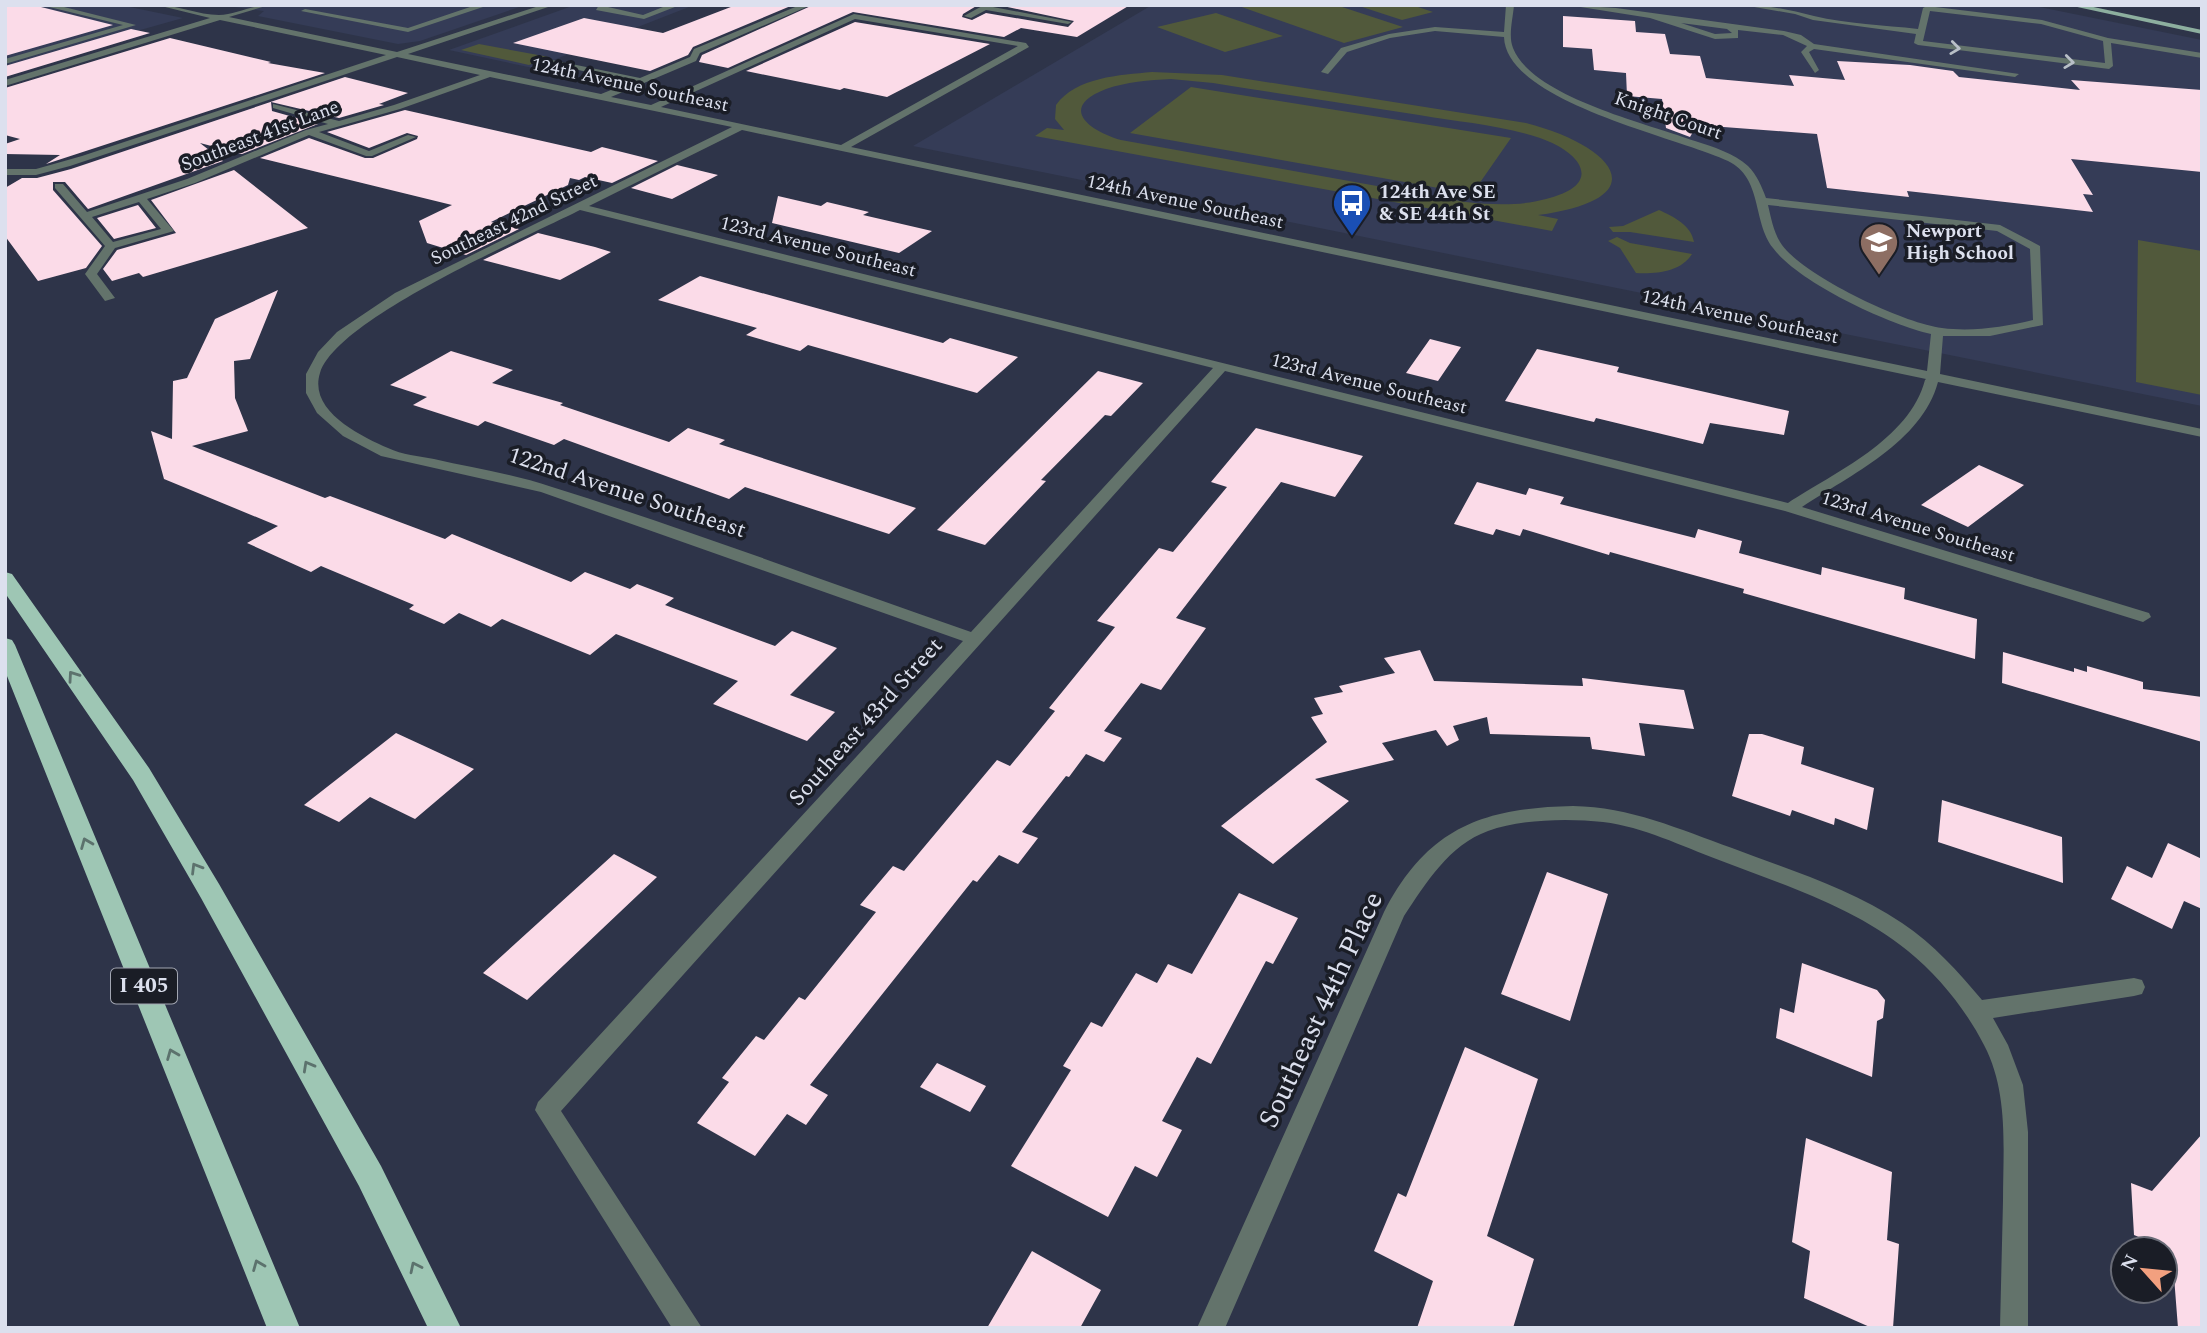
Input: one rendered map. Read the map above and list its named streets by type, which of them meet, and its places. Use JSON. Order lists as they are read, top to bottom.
{
  "streets": {
    "highway": ["I 405"],
    "street": [
      "124th Avenue Southeast",
      "Knight Court",
      "Southeast 41st Lane",
      "Southeast 42nd Street",
      "123rd Avenue Southeast",
      "122nd Avenue Southeast",
      "Southeast 43rd Street",
      "Southeast 44th Place"
    ]
  },
  "crossings": [
    ["124th Avenue Southeast", "Southeast 41st Lane"],
    ["124th Avenue Southeast", "Southeast 42nd Street"],
    ["Southeast 42nd Street", "123rd Avenue Southeast"],
    ["Southeast 42nd Street", "122nd Avenue Southeast"],
    ["123rd Avenue Southeast", "Southeast 43rd Street"],
    ["122nd Avenue Southeast", "Southeast 43rd Street"]
  ],
  "places": {
    "bus stop": ["124th Ave SE & SE 44th St"],
    "school or university": ["Newport High School"]
  },
  "north": "top left"
}
